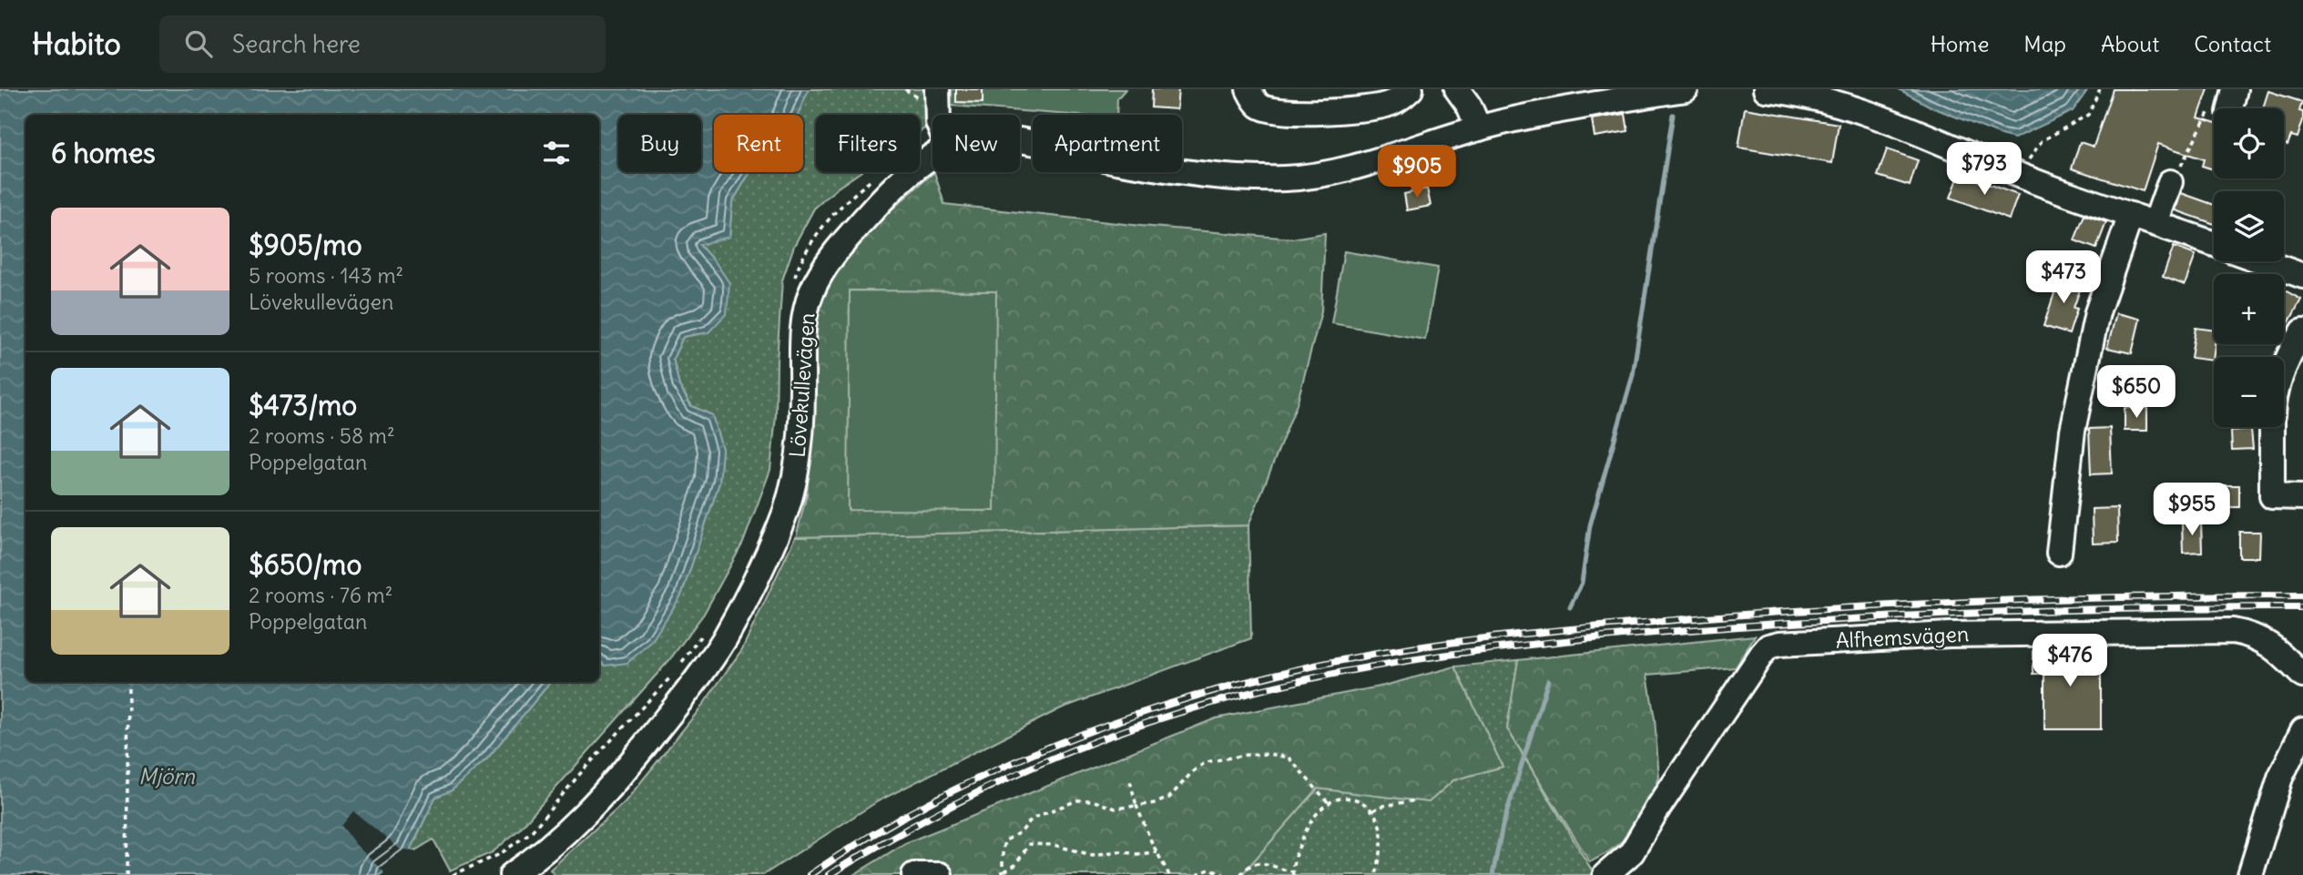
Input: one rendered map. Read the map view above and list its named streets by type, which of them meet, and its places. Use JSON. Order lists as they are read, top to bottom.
{
  "streets": {
    "street": ["Lövekullevägen", "Alfhemsvägen"]
  },
  "water": ["Mjörn"],
  "page": {
    "header": "Habito",
    "search": "Search here",
    "nav": [
      "Home",
      "Map",
      "About",
      "Contact"
    ],
    "map_buttons": ["+", "−"],
    "chip": [
      "Buy",
      "Rent",
      "Filters",
      "New",
      "Apartment"
    ],
    "heading": "6 homes",
    "price": [
      "$793",
      "$905",
      "$473",
      "$650",
      "$955",
      "$476"
    ],
    "list": [
      {
        "name": "$905/mo",
        "note": "5 rooms · 143 m² · Lövekullevägen"
      },
      {
        "name": "$473/mo",
        "note": "2 rooms · 58 m² · Poppelgatan"
      },
      {
        "name": "$650/mo",
        "note": "2 rooms · 76 m² · Poppelgatan"
      }
    ]
  }
}
